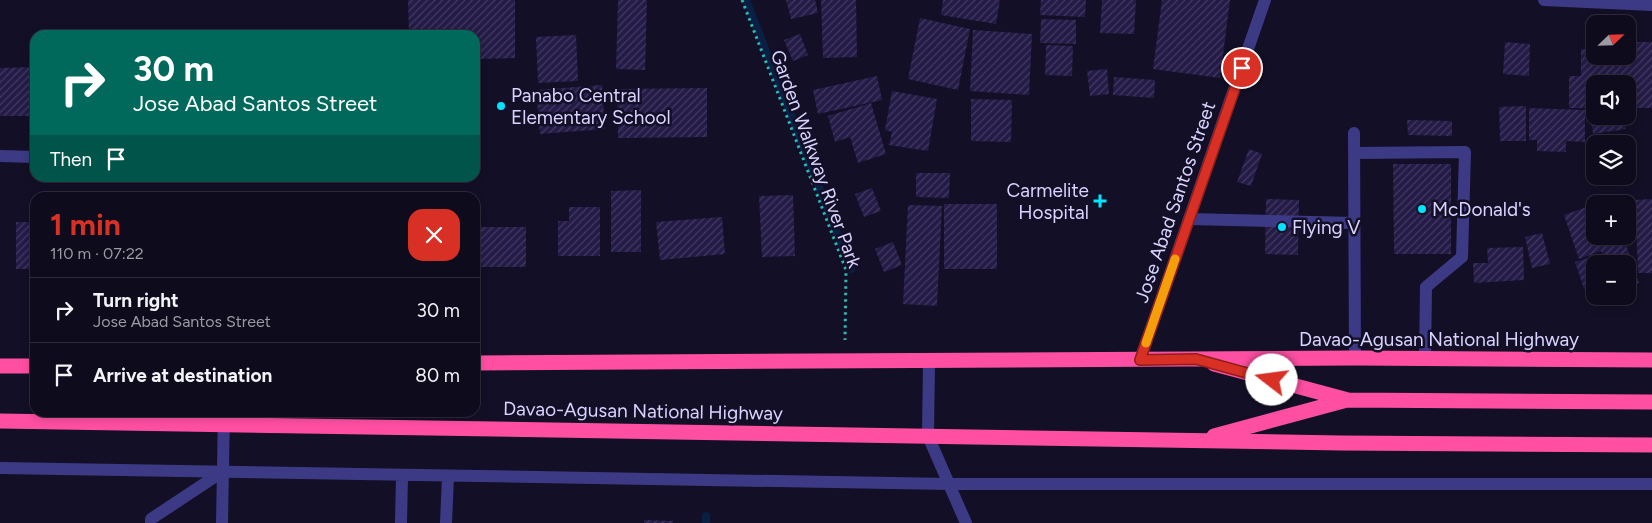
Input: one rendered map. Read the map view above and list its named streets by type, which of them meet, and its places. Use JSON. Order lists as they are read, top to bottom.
{
  "streets": {
    "highway": ["Davao-Agusan National Highway"],
    "street": ["Jose Abad Santos Street"],
    "path": ["Garden Walkway River Park"]
  },
  "crossings": [
    ["Garden Walkway River Park", "Davao-Agusan National Highway"],
    ["Jose Abad Santos Street", "Davao-Agusan National Highway"]
  ],
  "places": {
    "other": ["Panabo Central Elementary School", "McDonald's", "Flying V"],
    "health": ["Carmelite Hospital"]
  },
  "north": "top right",
  "page": {
    "map_buttons": ["+", "−"],
    "turn": ["30 m", "Jose Abad Santos Street"],
    "then": "Then",
    "heading": ["1 min", "110 m · 07:22"],
    "list": [
      {
        "name": "Turn right",
        "note": "Jose Abad Santos Street",
        "value": "30 m"
      },
      {
        "name": "Arrive at destination",
        "value": "80 m"
      }
    ]
  }
}
